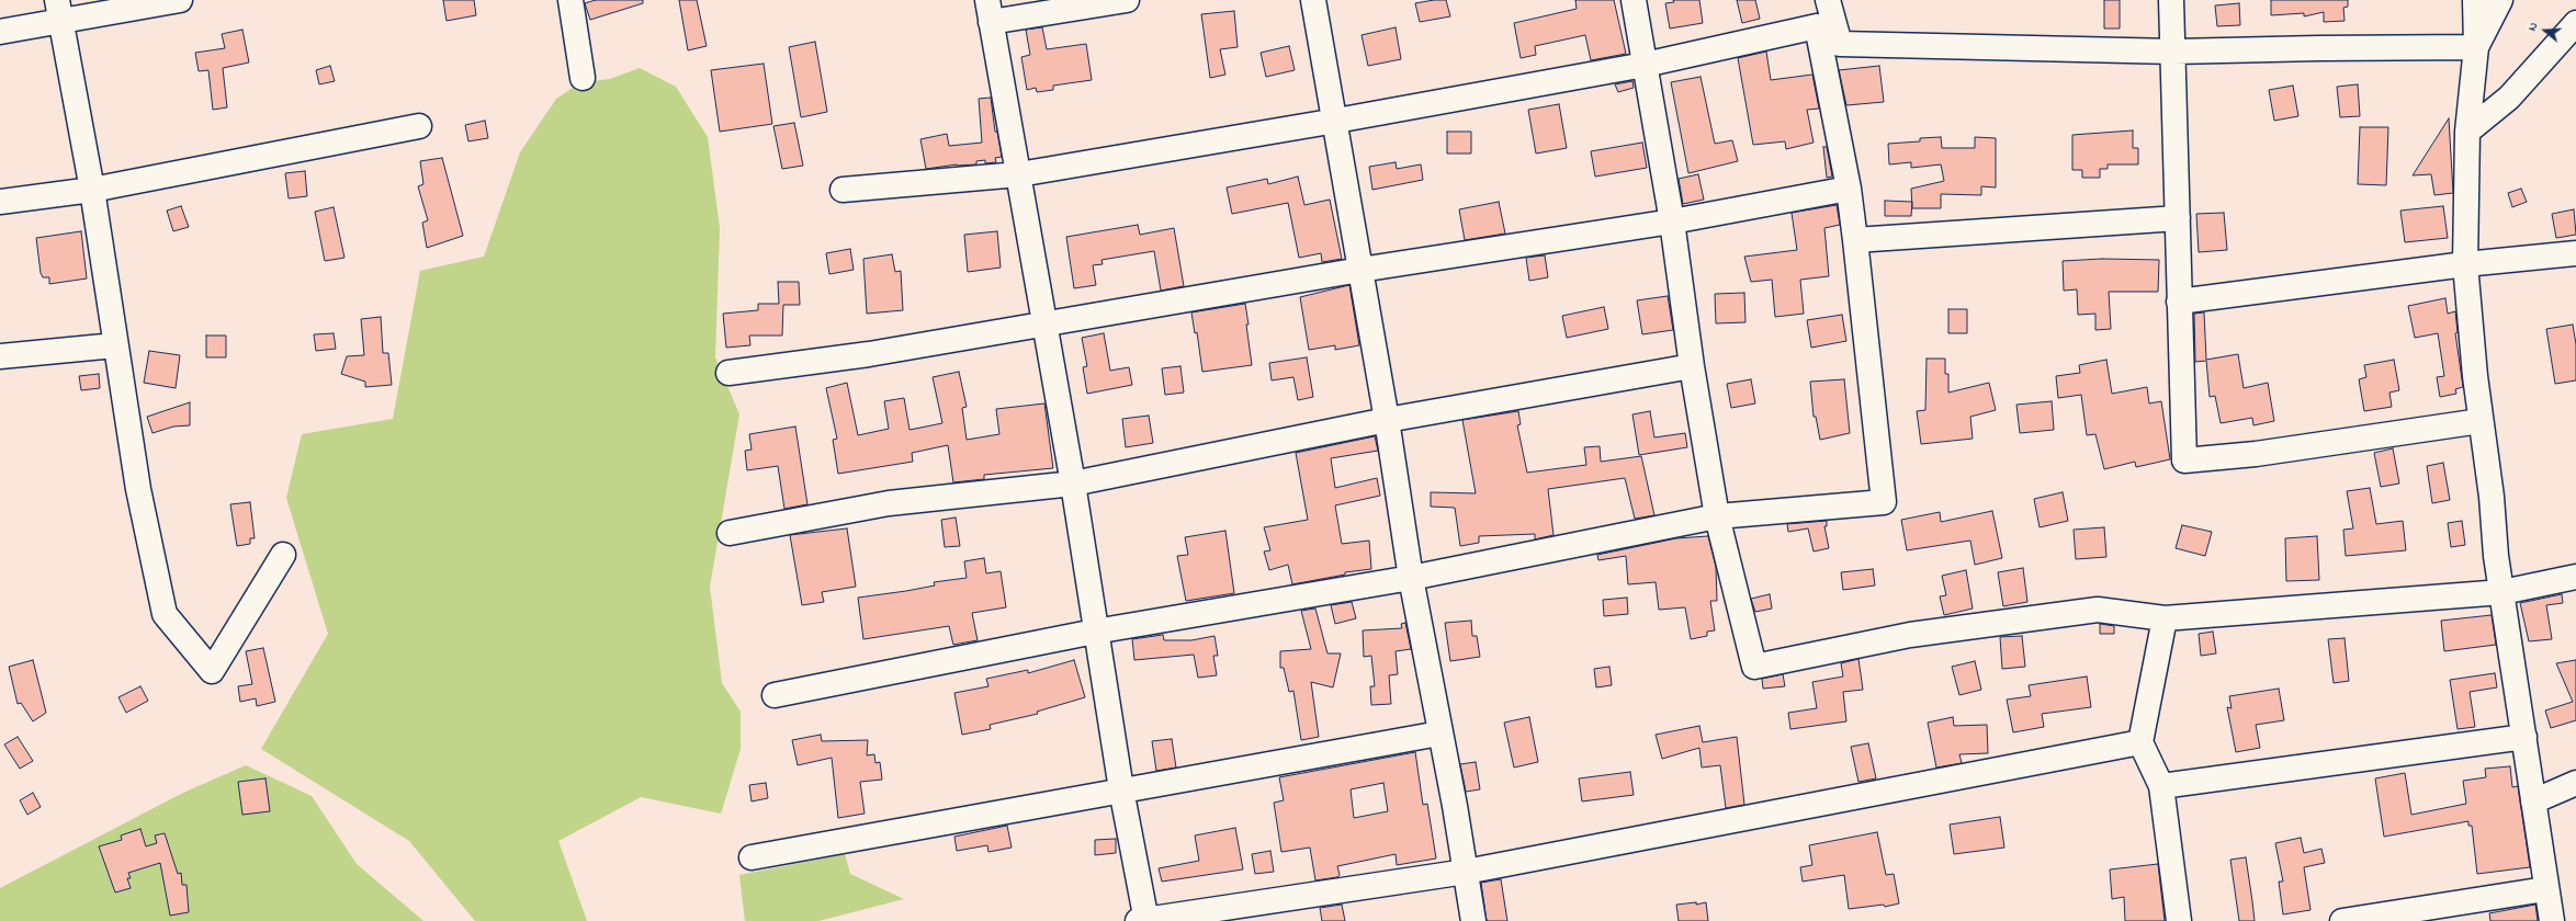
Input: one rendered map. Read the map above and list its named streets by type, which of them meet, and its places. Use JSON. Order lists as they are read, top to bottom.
{
  "north": "left"
}
